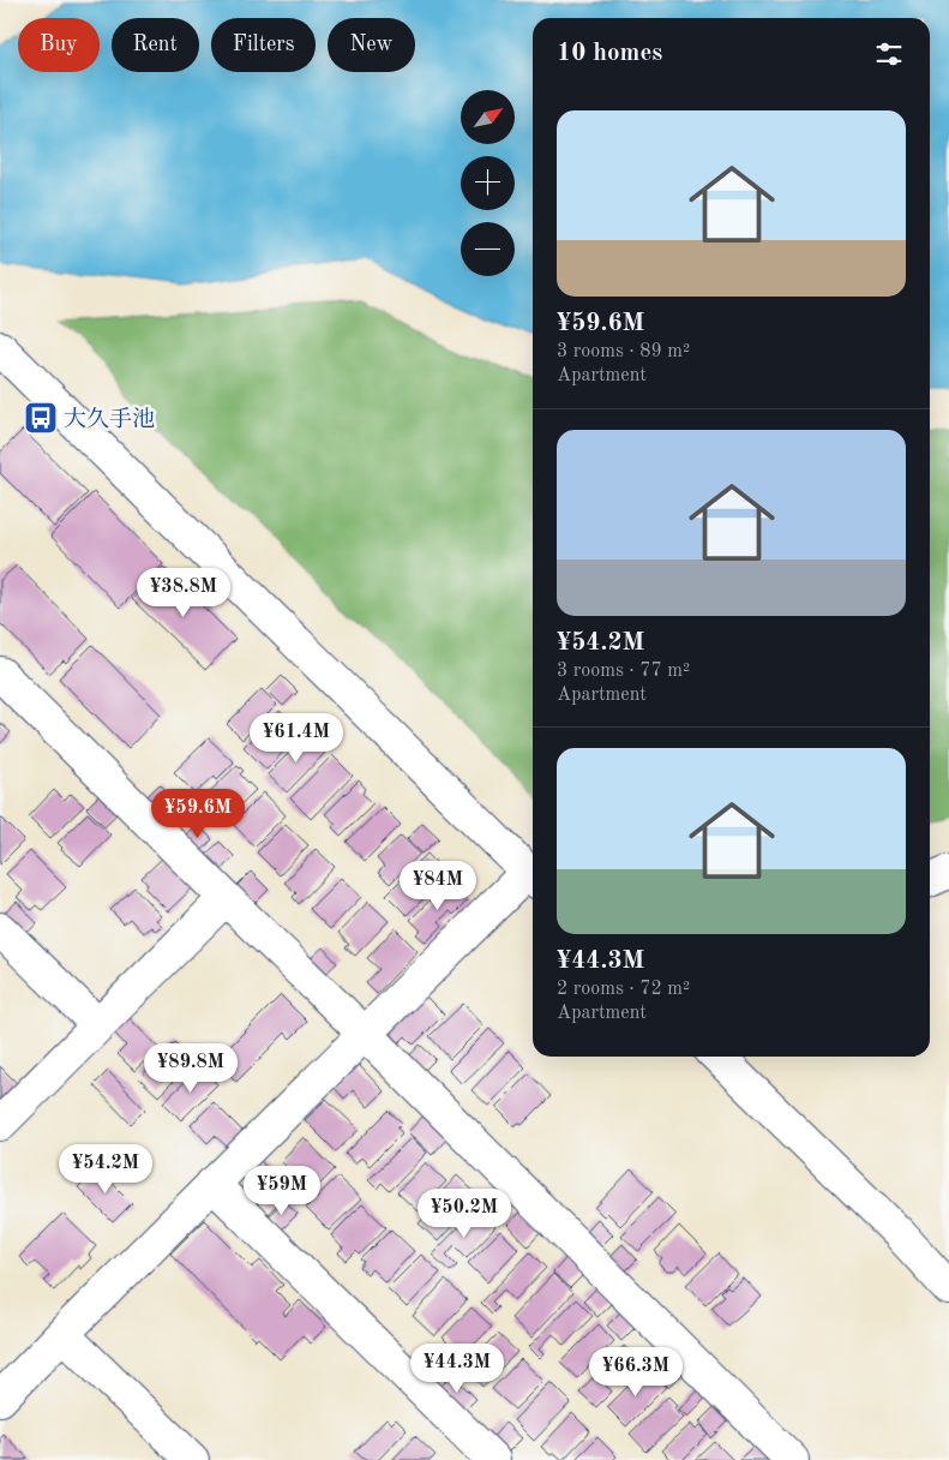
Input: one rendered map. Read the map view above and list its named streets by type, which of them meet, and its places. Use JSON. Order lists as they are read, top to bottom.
{
  "places": {
    "bus stop": ["大久手池"]
  },
  "north": "top right",
  "page": {
    "chip": [
      "Buy",
      "Rent",
      "Filters",
      "New"
    ],
    "heading": "10 homes",
    "map_buttons": ["+", "−"],
    "list": [
      {
        "name": "¥59.6M",
        "note": "3 rooms · 89 m² · Apartment"
      },
      {
        "name": "¥54.2M",
        "note": "3 rooms · 77 m² · Apartment"
      },
      {
        "name": "¥44.3M",
        "note": "2 rooms · 72 m² · Apartment"
      }
    ],
    "price": [
      "¥38.8M",
      "¥61.4M",
      "¥59.6M",
      "¥84M",
      "¥89.8M",
      "¥54.2M",
      "¥59M",
      "¥50.2M",
      "¥44.3M",
      "¥66.3M"
    ]
  }
}
